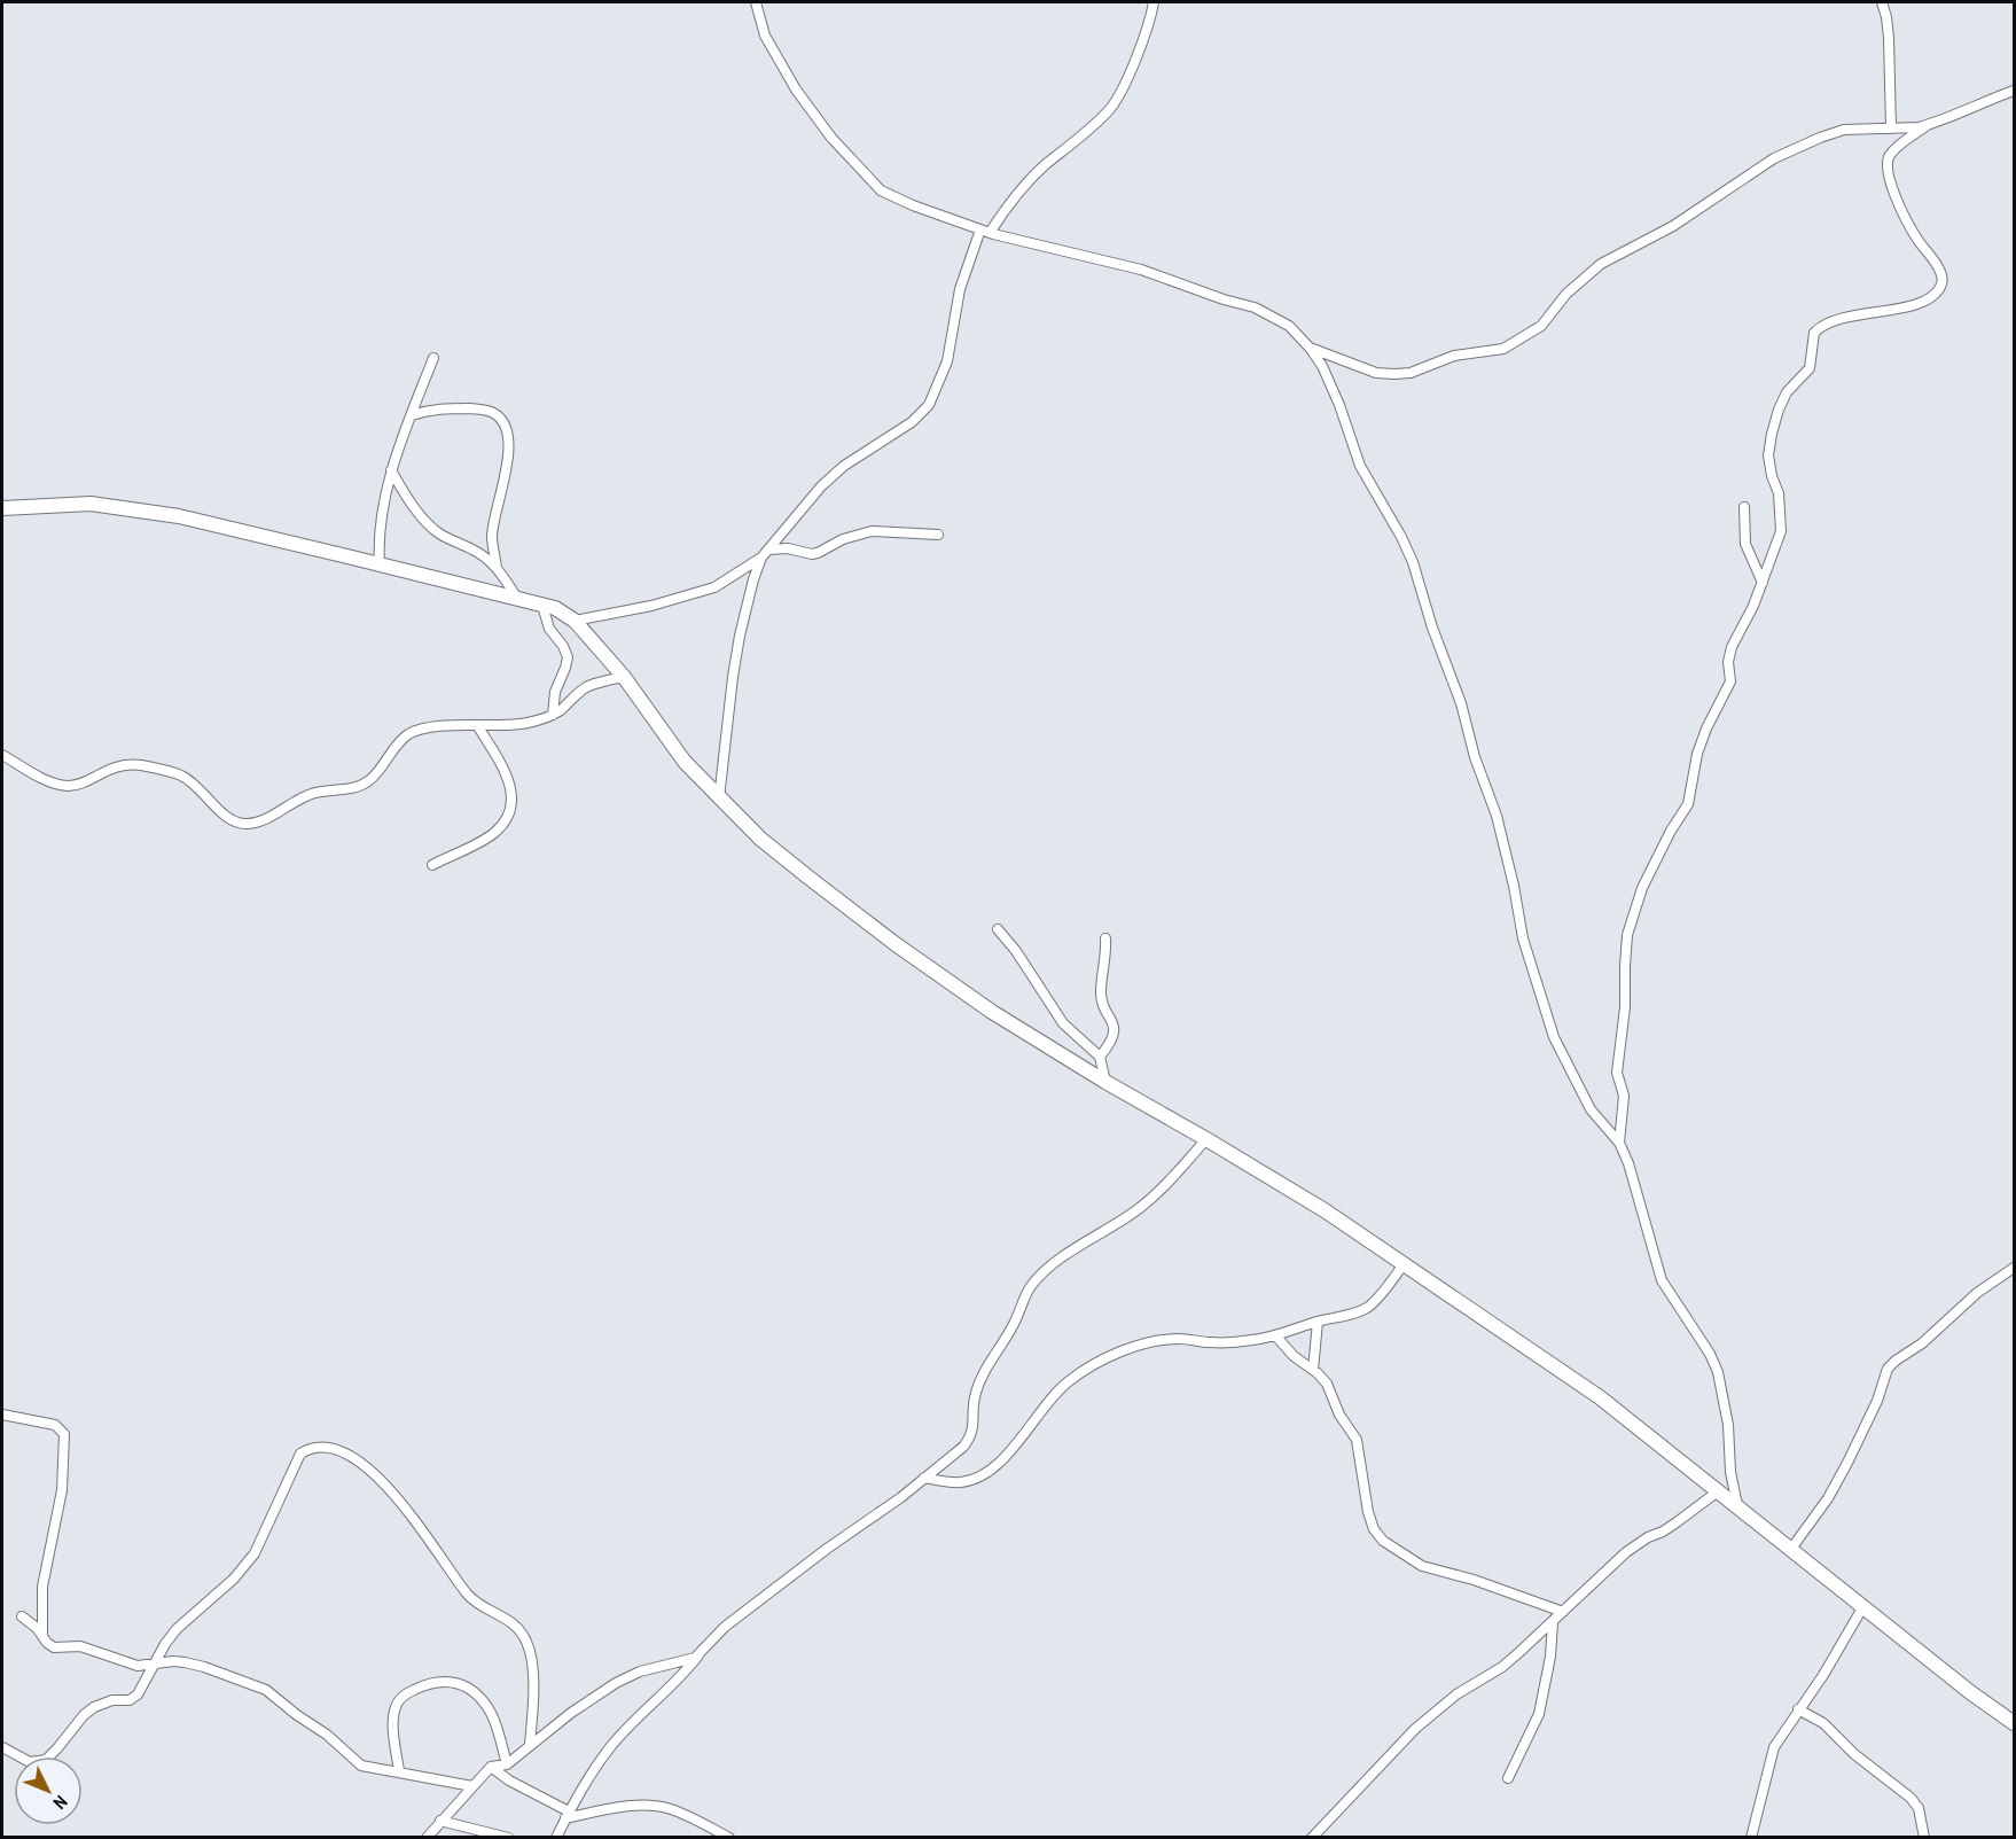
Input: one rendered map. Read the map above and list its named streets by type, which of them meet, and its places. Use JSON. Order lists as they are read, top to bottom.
{
  "north": "bottom right"
}
